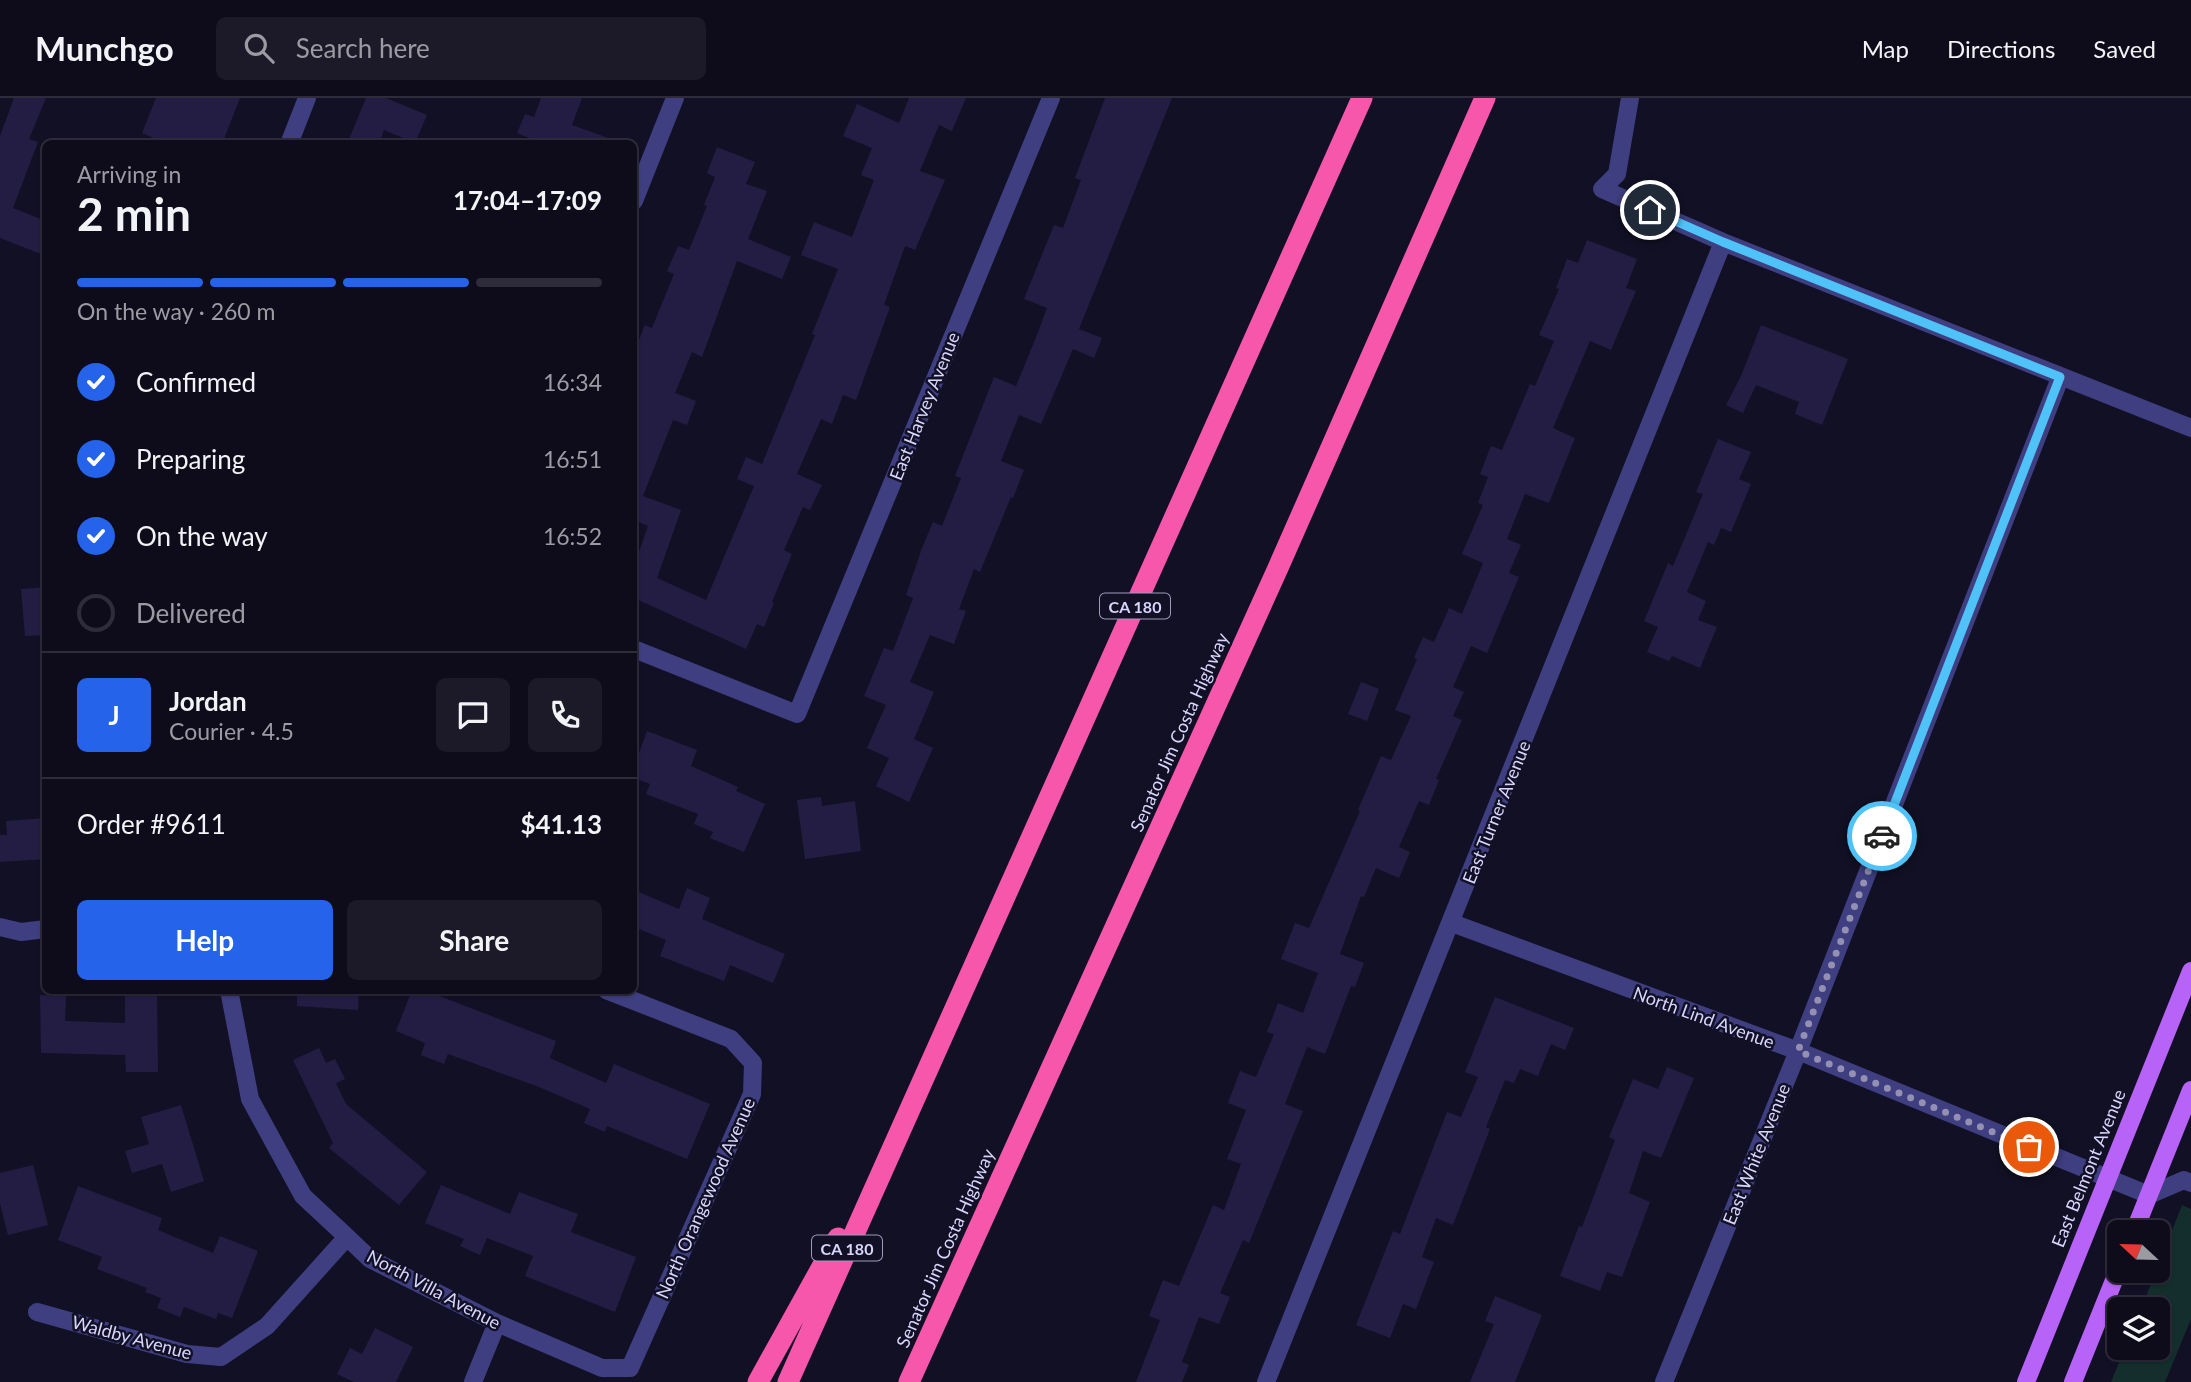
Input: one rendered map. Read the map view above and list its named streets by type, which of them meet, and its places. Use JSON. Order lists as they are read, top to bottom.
{
  "streets": {
    "highway": ["CA 180", "Senator Jim Costa Highway"],
    "main road": ["East Belmont Avenue"],
    "street": [
      "East Harvey Avenue",
      "East Turner Avenue",
      "North Lind Avenue",
      "East White Avenue",
      "North Orangewood Avenue",
      "North Villa Avenue",
      "Waldby Avenue"
    ]
  },
  "crossings": [
    ["East Turner Avenue", "North Lind Avenue"],
    ["North Lind Avenue", "East White Avenue"],
    ["North Lind Avenue", "East Belmont Avenue"],
    ["North Orangewood Avenue", "North Villa Avenue"],
    ["North Villa Avenue", "Waldby Avenue"]
  ],
  "north": "left",
  "page": {
    "header": "Munchgo",
    "search": "Search here",
    "nav": ["Map", "Directions", "Saved"],
    "heading": ["2 min", "Arriving in", "17:04–17:09"],
    "panel": [
      "Jordan",
      "Courier · 4.5",
      "Order #9611",
      "$41.13"
    ],
    "bar": "On the way · 260 m",
    "list": [
      ["Confirmed", "16:34"],
      ["Preparing", "16:51"],
      ["On the way", "16:52"],
      "Delivered"
    ],
    "round": "J",
    "buttons": ["Help", "Share"]
  }
}
